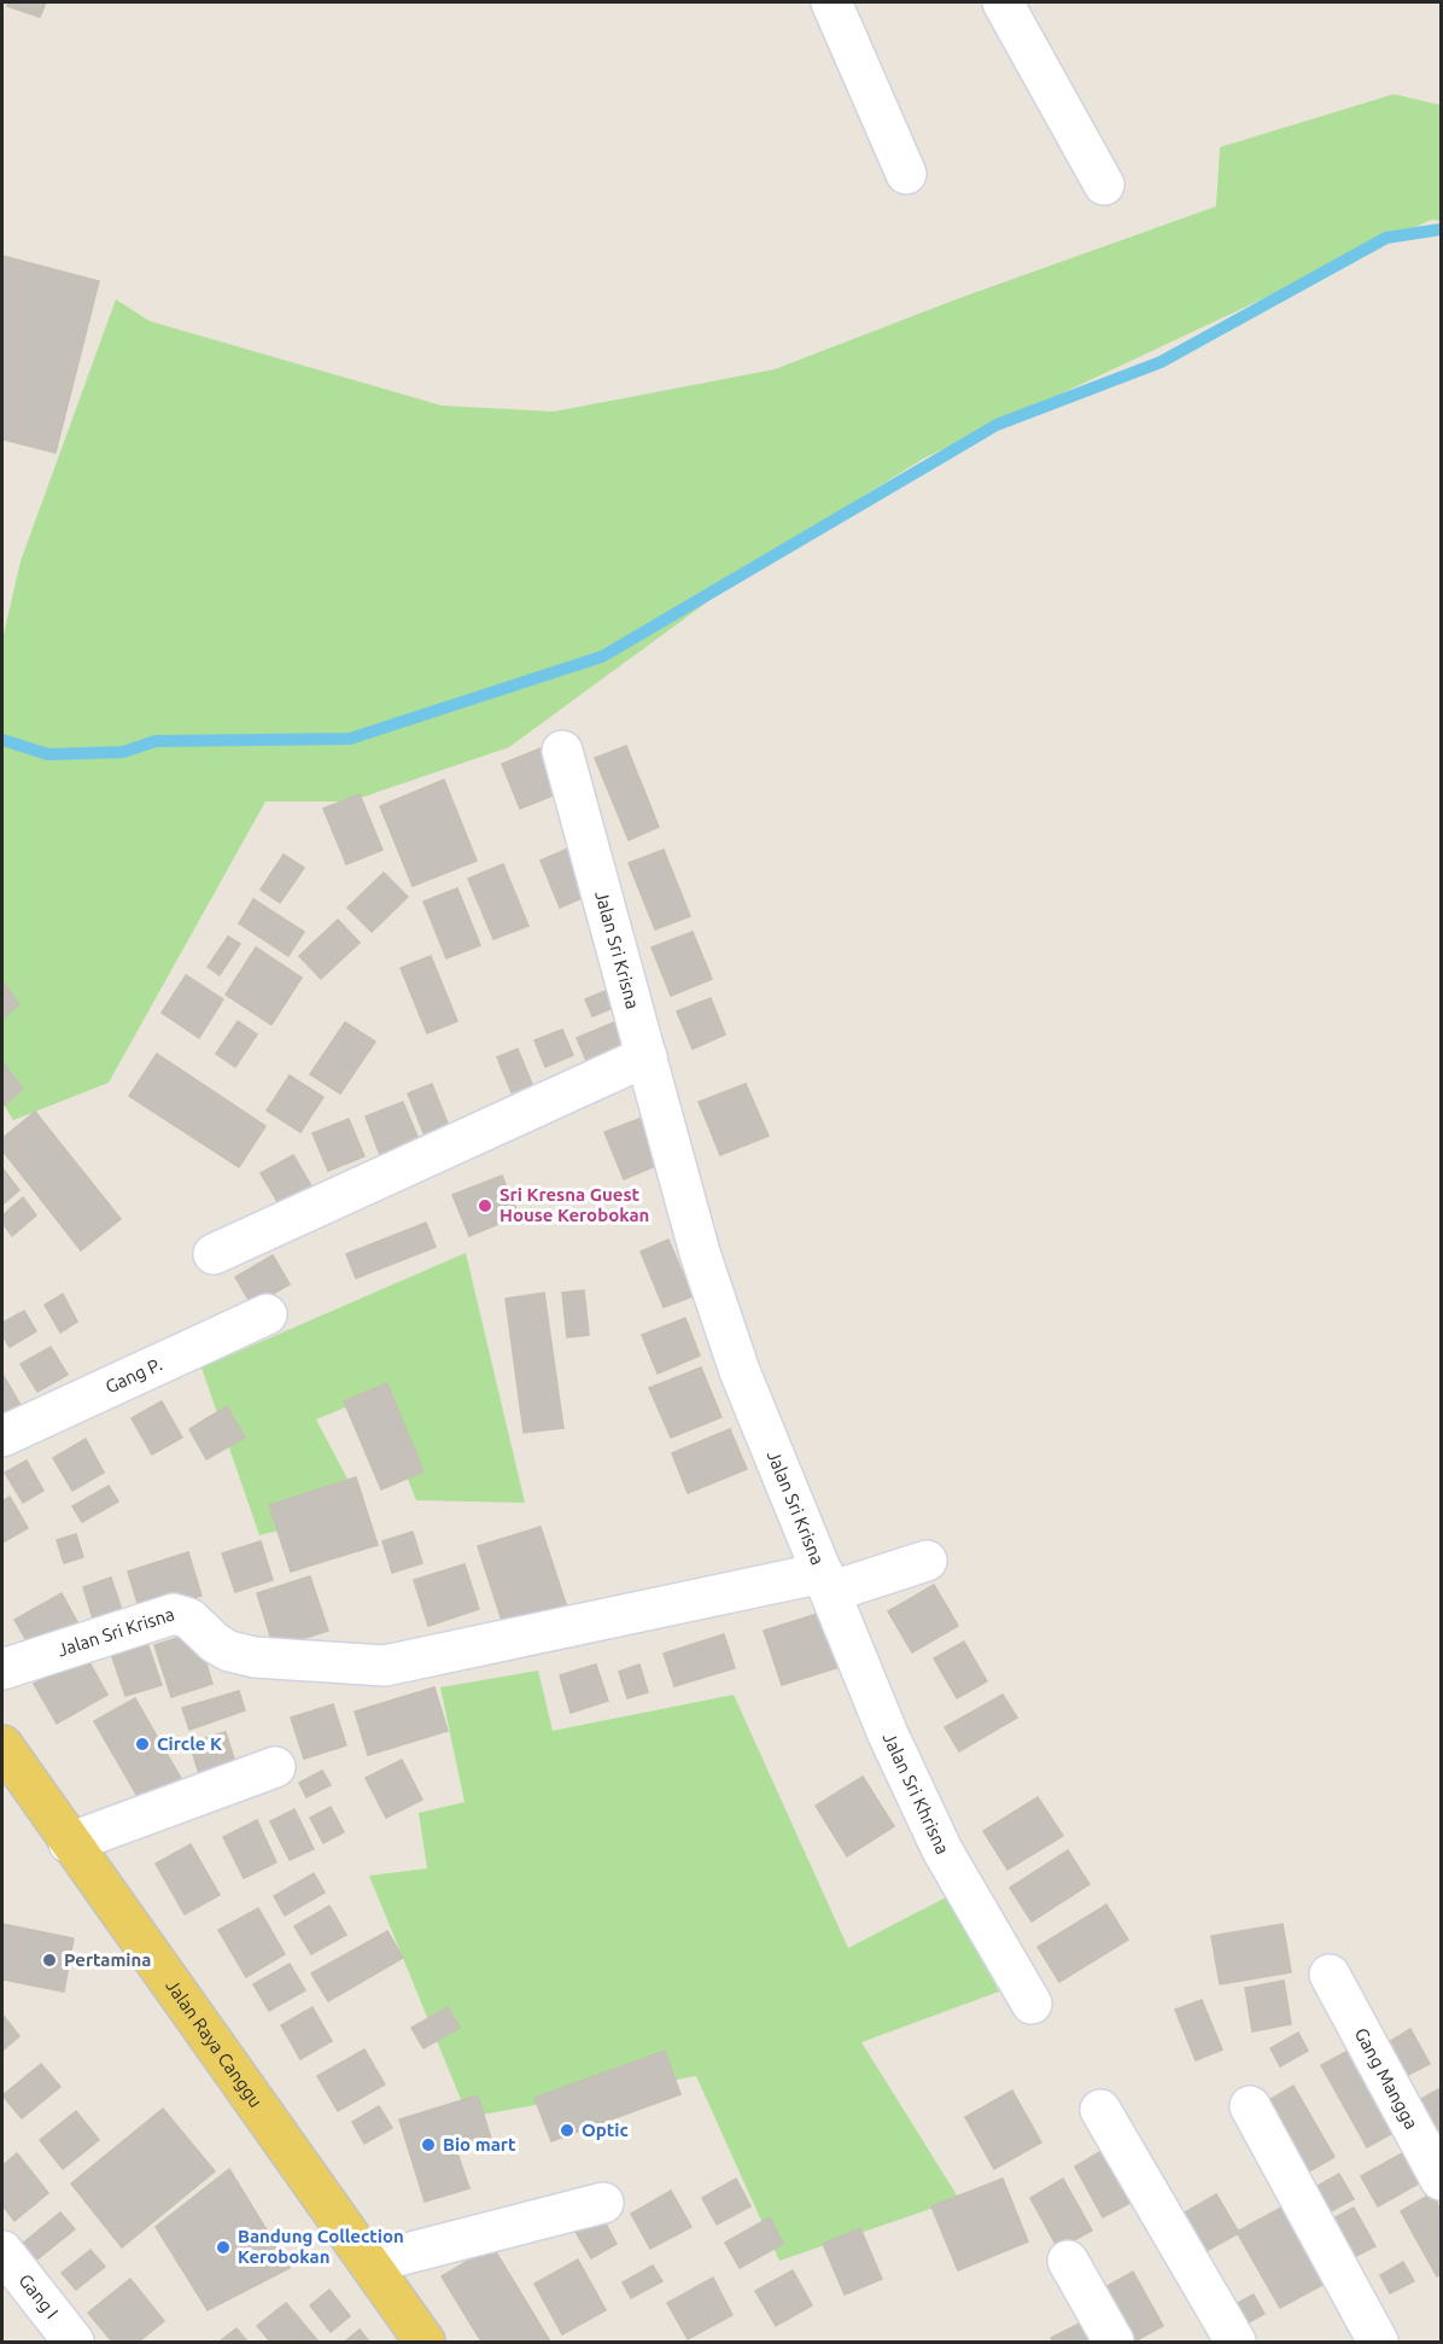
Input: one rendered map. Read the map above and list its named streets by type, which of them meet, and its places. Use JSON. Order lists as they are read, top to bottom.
{
  "streets": {
    "main road": ["Jalan Raya Canggu"],
    "street": [
      "Jalan Sri Krisna",
      "Gang P.",
      "Jalan Sri Khrisna",
      "Gang Mangga",
      "Gang I"
    ]
  },
  "crossings": [
    ["Jalan Sri Krisna", "Jalan Sri Khrisna"]
  ],
  "places": [
    "Sri Kresna Guest House Kerobokan",
    "Circle K",
    "Pertamina",
    "Optic",
    "Bio mart",
    "Bandung Collection Kerobokan"
  ]
}
